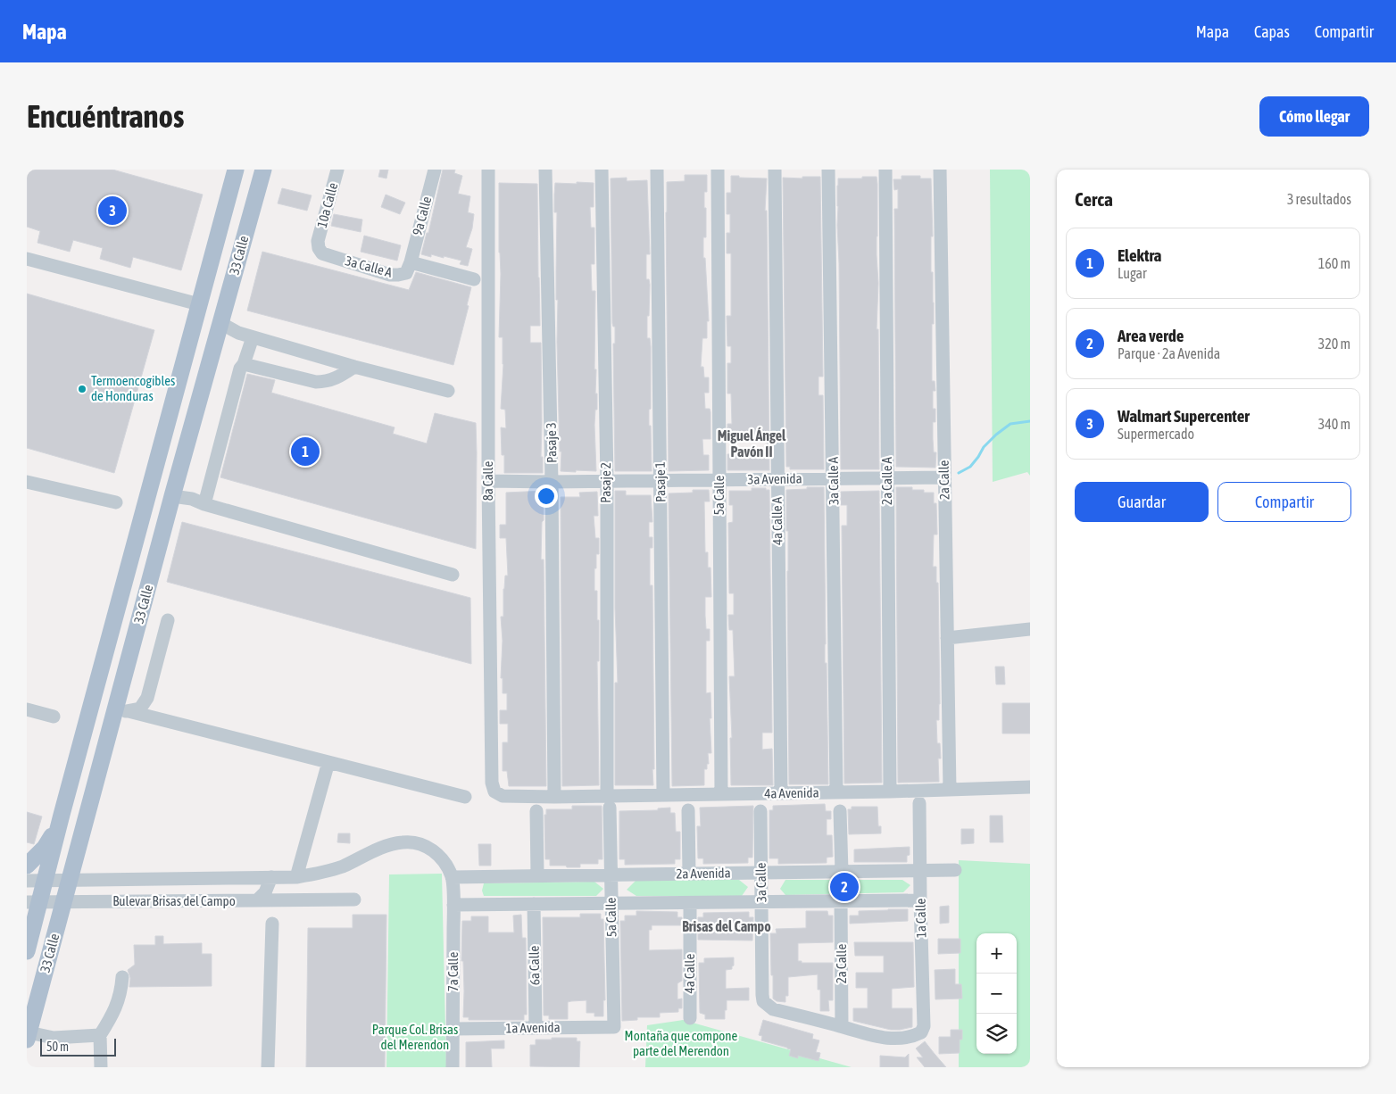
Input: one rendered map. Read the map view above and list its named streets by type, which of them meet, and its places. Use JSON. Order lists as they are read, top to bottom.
{
  "streets": {
    "main road": ["33 Calle"],
    "street": [
      "10a Calle",
      "9a Calle",
      "3a Calle A",
      "Pasaje 3",
      "3a Avenida",
      "2a Calle",
      "8a Calle",
      "2a Calle A",
      "Pasaje 1",
      "Pasaje 2",
      "5a Calle",
      "4a Calle A",
      "4a Avenida",
      "2a Avenida",
      "3a Calle",
      "Bulevar Brisas del Campo",
      "1a Calle",
      "6a Calle",
      "7a Calle",
      "4a Calle",
      "1a Avenida"
    ]
  },
  "crossings": [
    ["10a Calle", "3a Calle A"],
    ["9a Calle", "3a Calle A"],
    ["33 Calle", "Bulevar Brisas del Campo"],
    ["3a Calle A", "3a Avenida"],
    ["3a Calle A", "4a Avenida"],
    ["Pasaje 3", "3a Avenida"],
    ["Pasaje 3", "4a Avenida"],
    ["3a Avenida", "2a Calle"],
    ["3a Avenida", "8a Calle"],
    ["3a Avenida", "2a Calle A"],
    ["3a Avenida", "Pasaje 1"],
    ["3a Avenida", "Pasaje 2"],
    ["3a Avenida", "5a Calle"],
    ["3a Avenida", "4a Calle A"],
    ["2a Calle", "4a Avenida"],
    ["2a Calle", "3a Calle"],
    ["2a Calle", "1a Calle"],
    ["8a Calle", "4a Avenida"],
    ["2a Calle A", "4a Avenida"],
    ["Pasaje 1", "4a Avenida"],
    ["Pasaje 2", "5a Calle"],
    ["Pasaje 2", "4a Avenida"],
    ["5a Calle", "4a Avenida"],
    ["5a Calle", "2a Avenida"],
    ["5a Calle", "1a Avenida"],
    ["4a Calle A", "4a Avenida"],
    ["2a Avenida", "3a Calle"],
    ["2a Avenida", "Bulevar Brisas del Campo"],
    ["2a Avenida", "1a Calle"],
    ["2a Avenida", "7a Calle"],
    ["3a Calle", "1a Calle"],
    ["Bulevar Brisas del Campo", "7a Calle"],
    ["6a Calle", "1a Avenida"],
    ["7a Calle", "1a Avenida"]
  ],
  "districts": ["Miguel Ángel Pavón II", "Brisas del Campo"],
  "parks": ["Parque Col. Brisas del Merendon", "Montaña que compone parte del Merendon"],
  "places": ["Termoencogibles de Honduras"],
  "scale_bar": "50 m",
  "page": {
    "header": "Mapa",
    "nav": ["Mapa", "Capas", "Compartir"],
    "buttons": [
      "Cómo llegar",
      ["Guardar", "Compartir"]
    ],
    "title": "Encuéntranos",
    "heading": ["Cerca", "3 resultados"],
    "pins": ["3", "1", "2"],
    "list": [
      {
        "mark": "1",
        "name": "Elektra",
        "note": "Lugar",
        "value": "160 m"
      },
      {
        "mark": "2",
        "name": "Area verde",
        "note": "Parque · 2a Avenida",
        "value": "320 m"
      },
      {
        "mark": "3",
        "name": "Walmart Supercenter",
        "note": "Supermercado",
        "value": "340 m"
      }
    ],
    "map_buttons": ["+", "−"],
    "scale": "50 m"
  }
}
